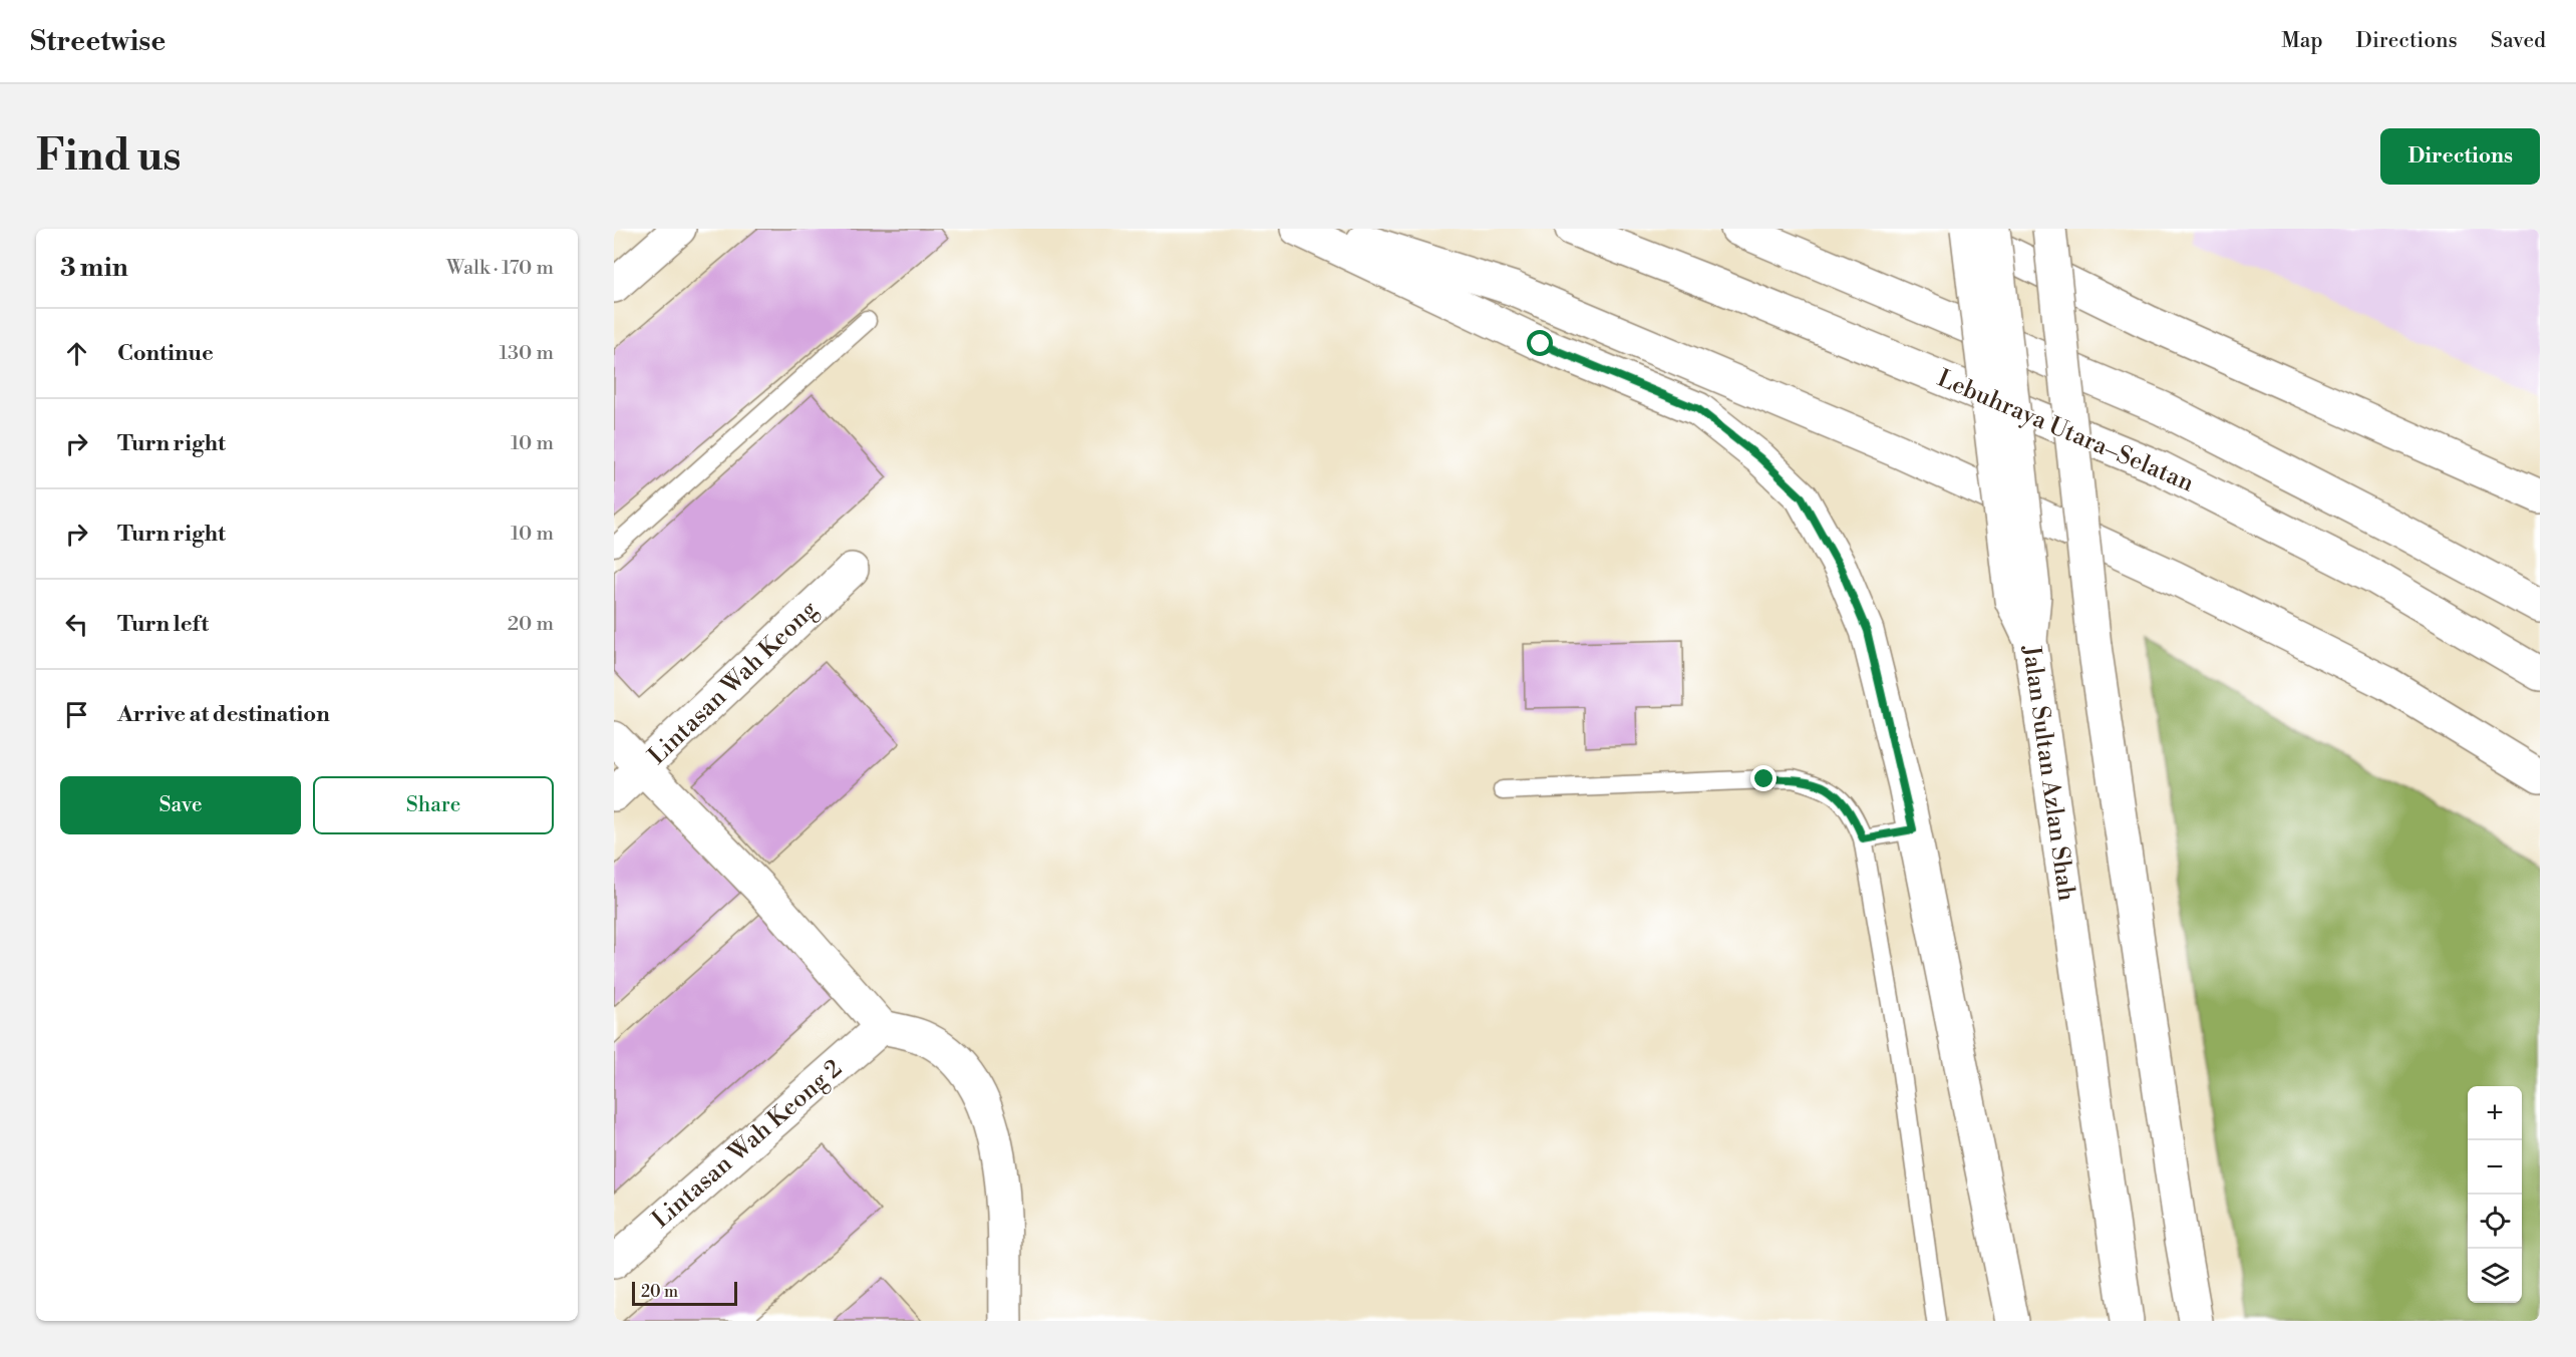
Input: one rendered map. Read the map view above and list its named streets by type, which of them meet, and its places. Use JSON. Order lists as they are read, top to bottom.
{
  "streets": {
    "main road": [
      "Lebuhraya Utara–Selatan",
      "Lintasan Wah Keong",
      "Jalan Sultan Azlan Shah",
      "Lintasan Wah Keong 2"
    ]
  },
  "scale_bar": "20 m",
  "page": {
    "header": "Streetwise",
    "nav": ["Map", "Directions", "Saved"],
    "buttons": [
      "Directions",
      ["Save", "Share"]
    ],
    "title": "Find us",
    "heading": ["3 min", "Walk · 170 m"],
    "list": [
      ["Continue", "130 m"],
      ["Turn right", "10 m"],
      ["Turn right", "10 m"],
      ["Turn left", "20 m"],
      "Arrive at destination"
    ],
    "map_buttons": ["+", "−"],
    "scale": "20 m"
  }
}
